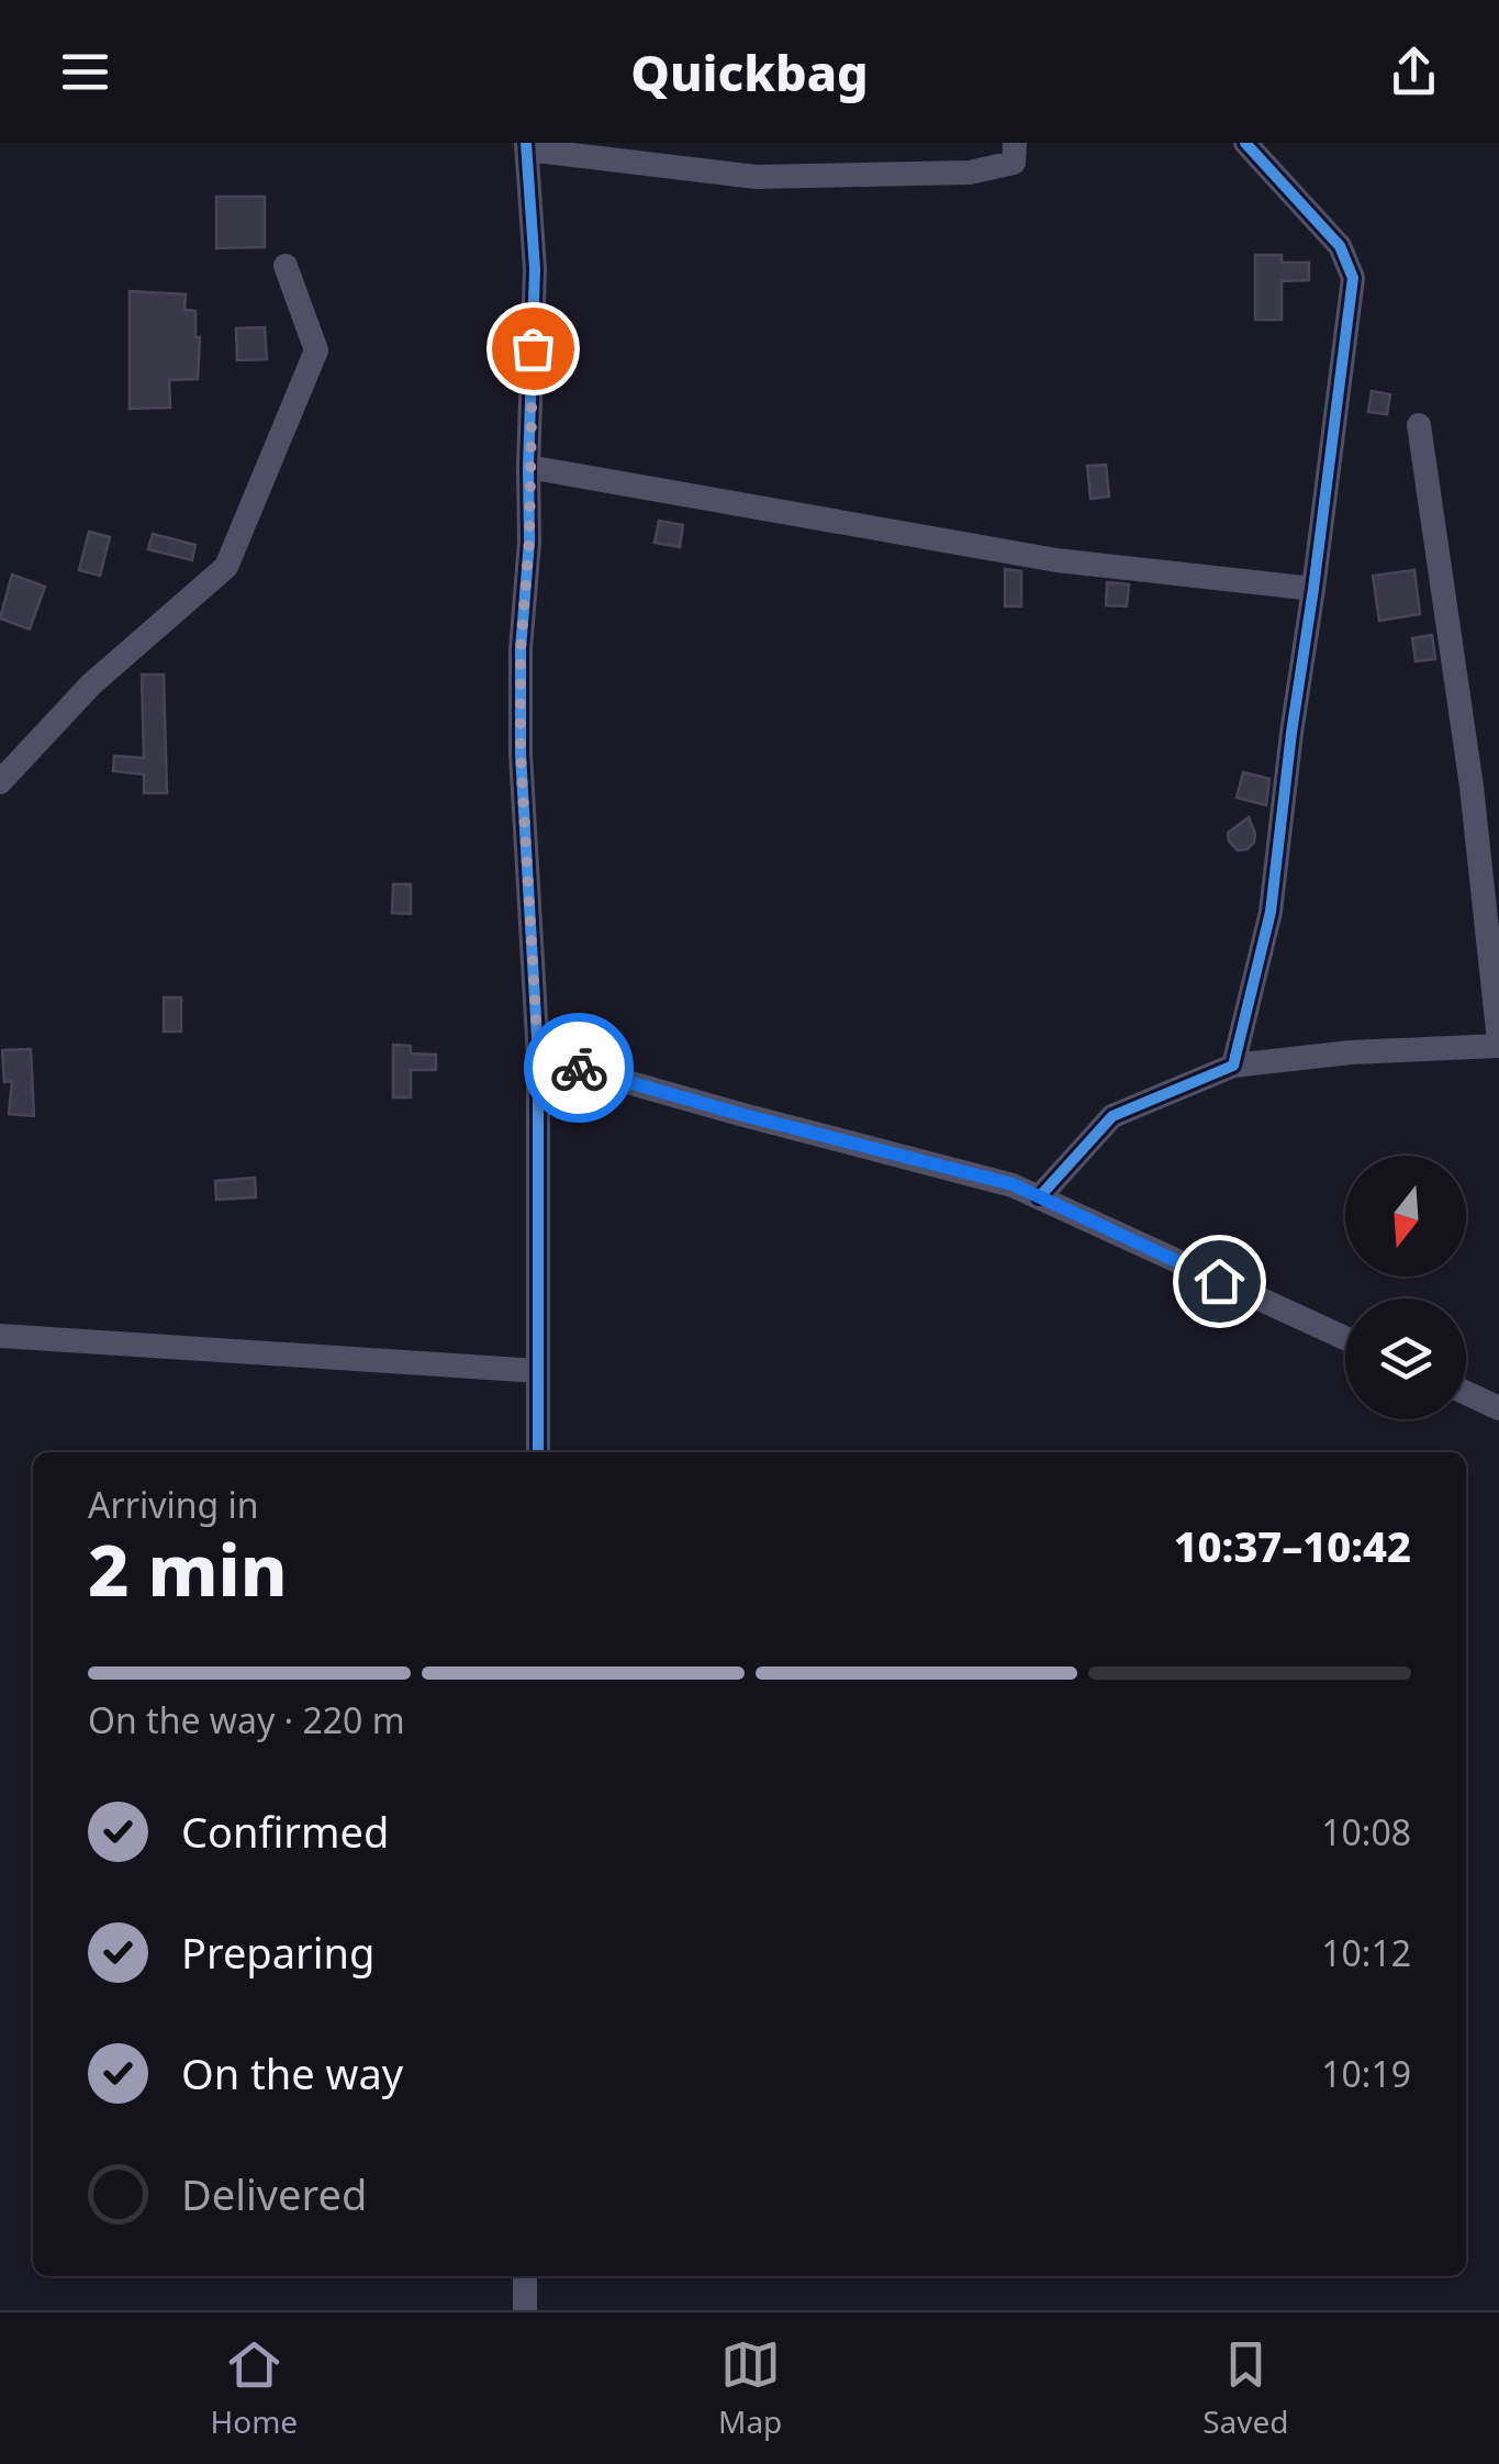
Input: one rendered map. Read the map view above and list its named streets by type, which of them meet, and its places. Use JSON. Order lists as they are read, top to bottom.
{
  "north": "bottom",
  "page": {
    "header": "Quickbag",
    "heading": ["2 min", "Arriving in", "10:37–10:42"],
    "bar": "On the way · 220 m",
    "list": [
      ["Confirmed", "10:08"],
      ["Preparing", "10:12"],
      ["On the way", "10:19"],
      "Delivered"
    ],
    "tabs": ["Home", "Map", "Saved"]
  }
}
